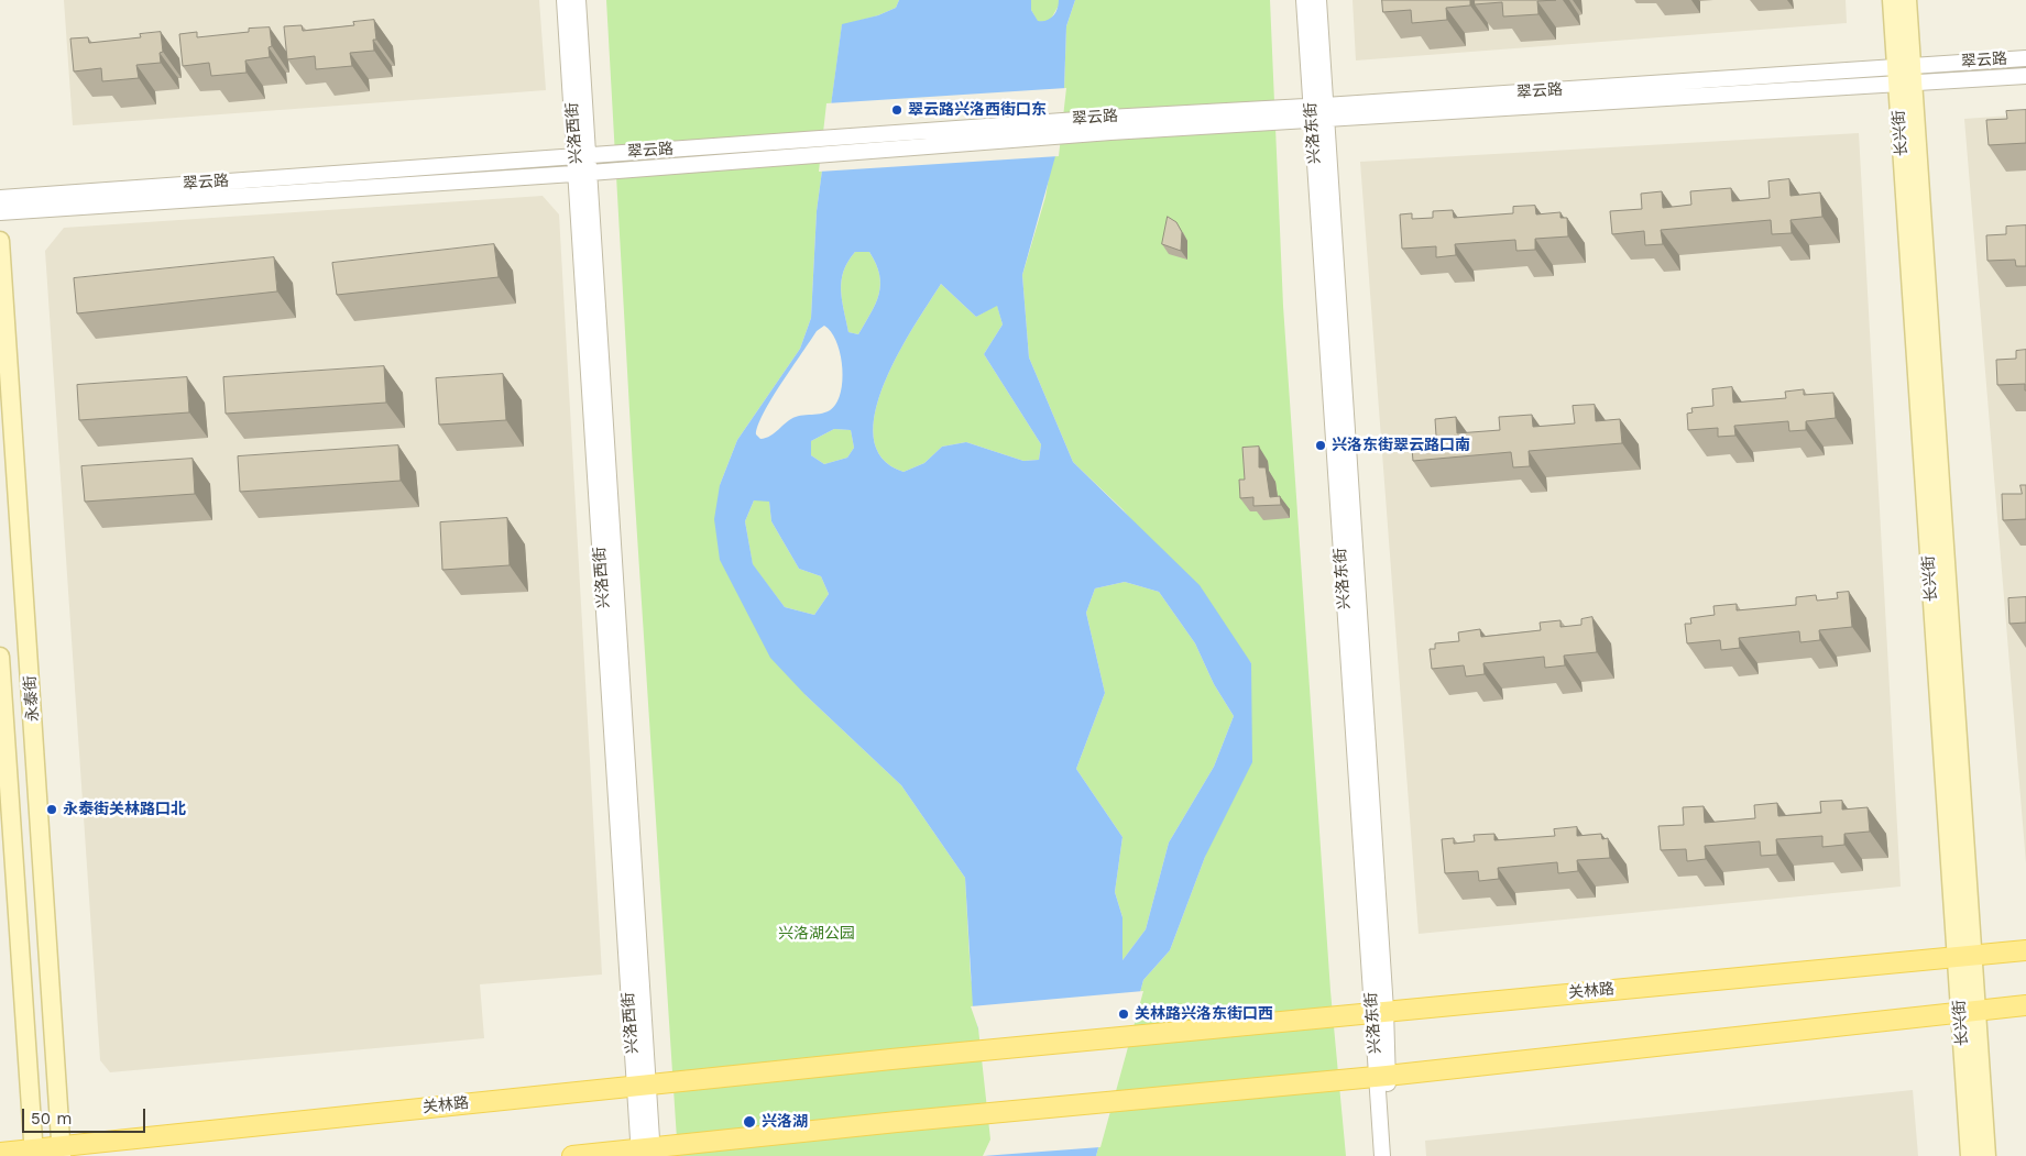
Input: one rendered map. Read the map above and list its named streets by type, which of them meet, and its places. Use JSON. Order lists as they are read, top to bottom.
{
  "streets": {
    "main road": ["长兴街", "永泰街", "关林路"],
    "street": ["翠云路", "兴洛西街", "兴洛东街"]
  },
  "crossings": [
    ["翠云路", "兴洛西街"],
    ["翠云路", "兴洛东街"],
    ["翠云路", "长兴街"],
    ["兴洛西街", "关林路"],
    ["兴洛东街", "关林路"],
    ["长兴街", "关林路"],
    ["永泰街", "关林路"]
  ],
  "parks": ["兴洛湖公园"],
  "places": [
    "翠云路兴洛西街口东",
    "兴洛东街翠云路口南",
    "永泰街关林路口北",
    "关林路兴洛东街口西",
    "兴洛湖"
  ],
  "scale_bar": "50 m"
}
